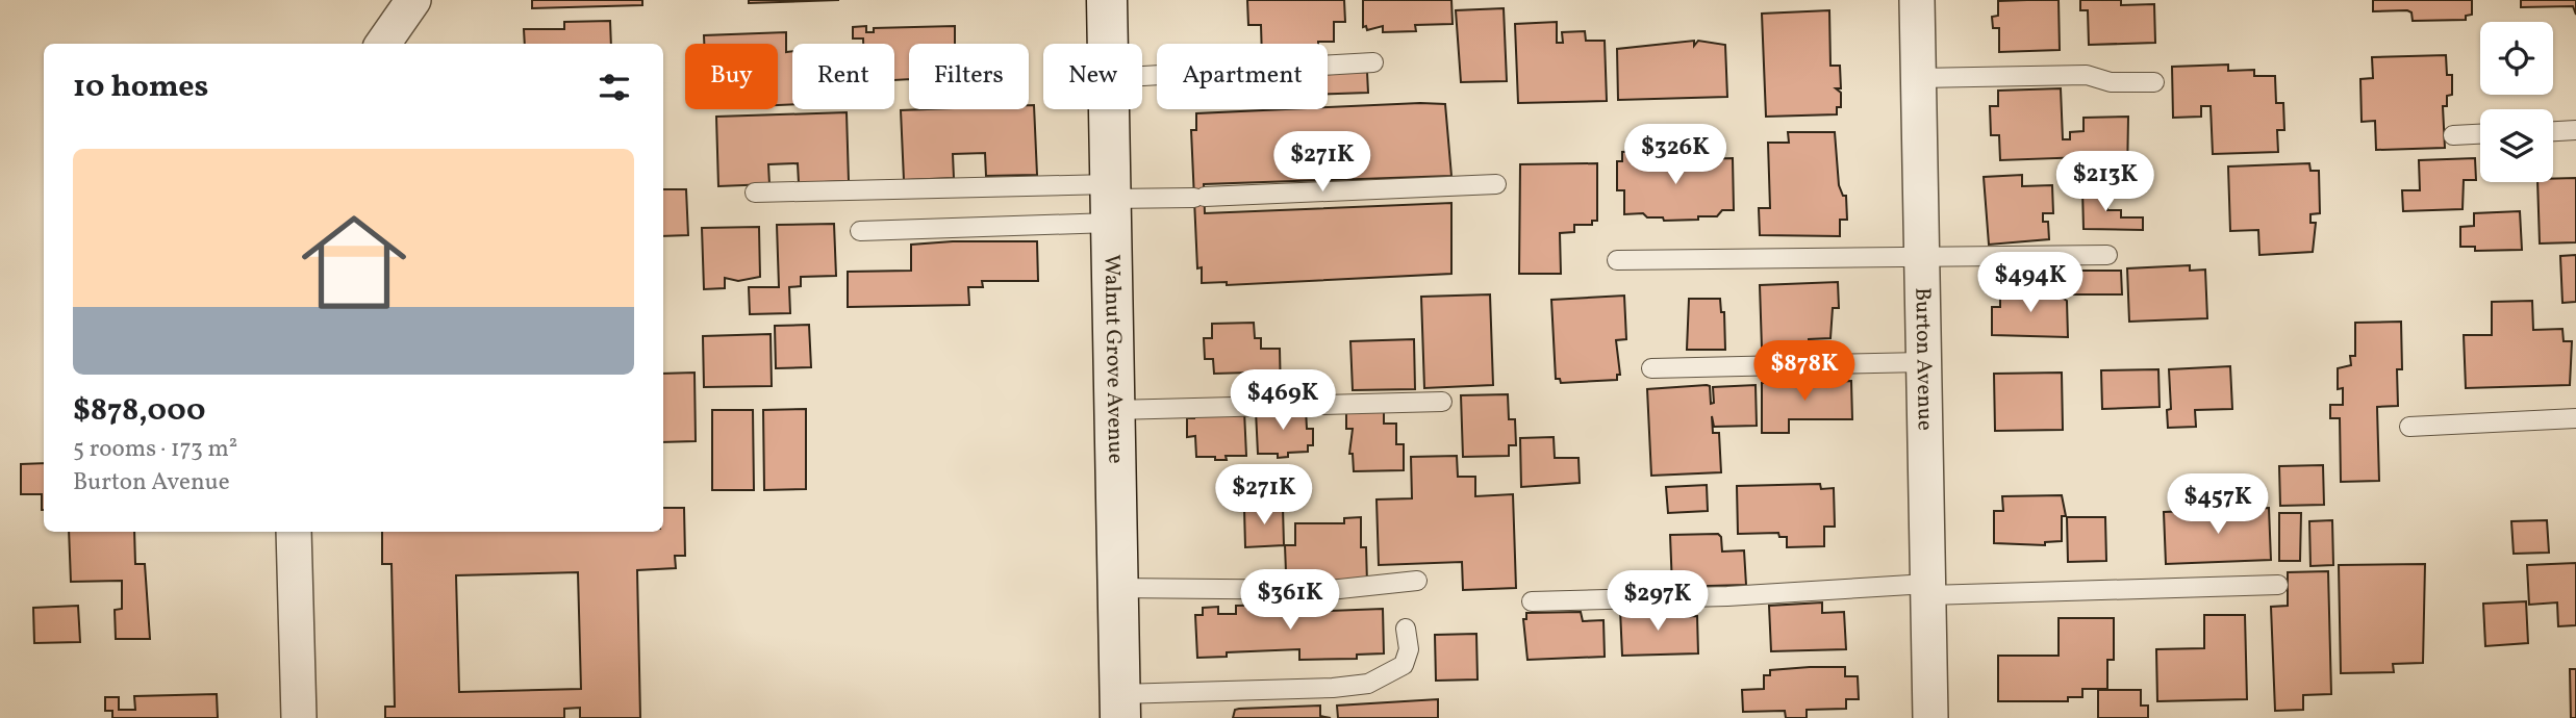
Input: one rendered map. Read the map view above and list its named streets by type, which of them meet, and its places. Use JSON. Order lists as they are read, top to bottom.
{
  "streets": {
    "main road": ["Walnut Grove Avenue"],
    "street": ["Burton Avenue"]
  },
  "page": {
    "chip": [
      "Buy",
      "Rent",
      "Filters",
      "New",
      "Apartment"
    ],
    "heading": "10 homes",
    "price": [
      "$326K",
      "$271K",
      "$213K",
      "$494K",
      "$878K",
      "$469K",
      "$271K",
      "$457K",
      "$361K",
      "$297K"
    ],
    "list": [
      {
        "name": "$878,000",
        "note": "5 rooms · 173 m² · Burton Avenue"
      }
    ]
  }
}
